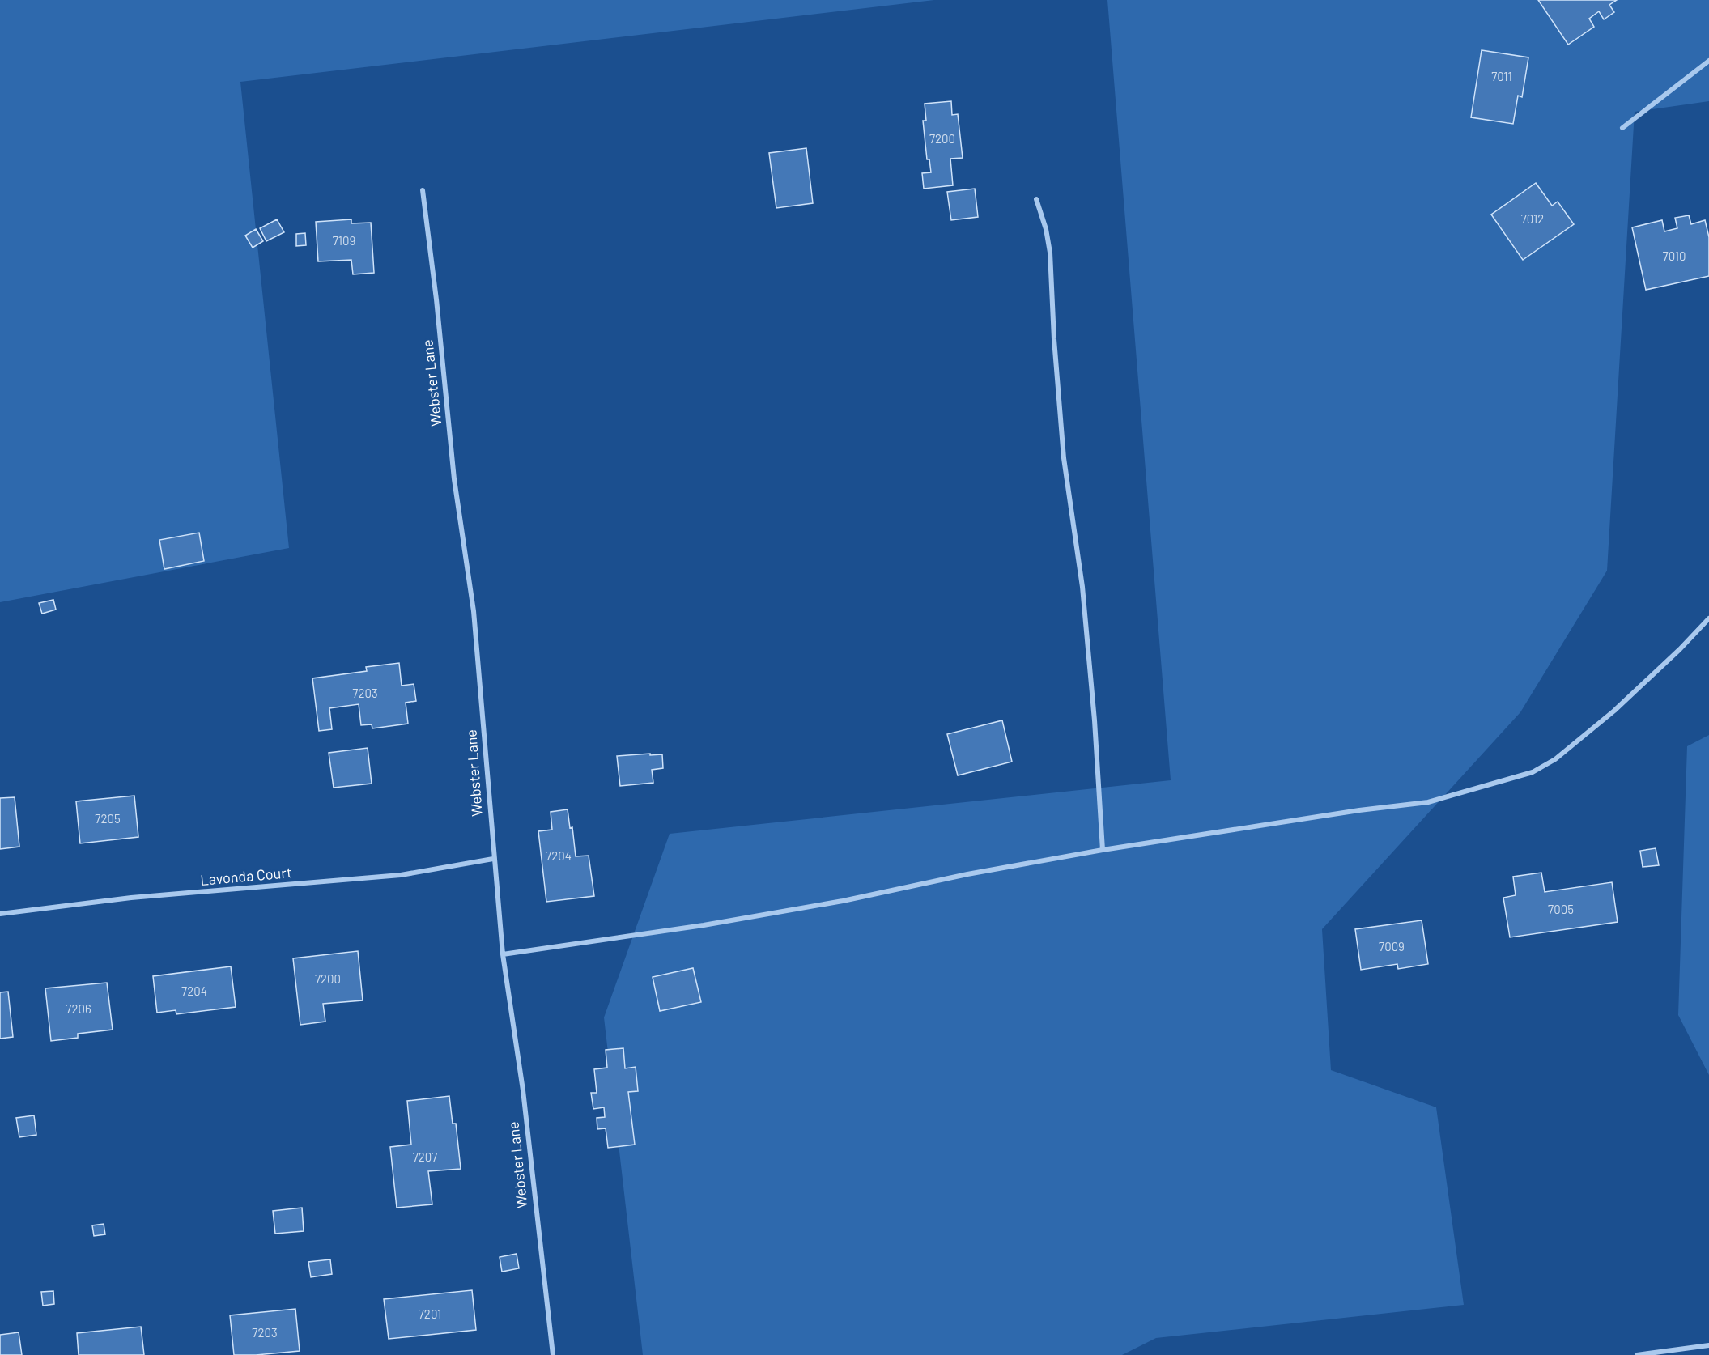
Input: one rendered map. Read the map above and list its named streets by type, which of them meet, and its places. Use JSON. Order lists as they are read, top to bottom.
{
  "streets": {
    "street": ["Webster Lane", "Lavonda Court"]
  },
  "crossings": [
    ["Webster Lane", "Lavonda Court"]
  ],
  "house_numbers": [
    "7011",
    "7200",
    "7012",
    "7109",
    "7010",
    "7203",
    "7205",
    "7204",
    "7005",
    "7009",
    "7200",
    "7204",
    "7206",
    "7207",
    "7201",
    "7203"
  ]
}
